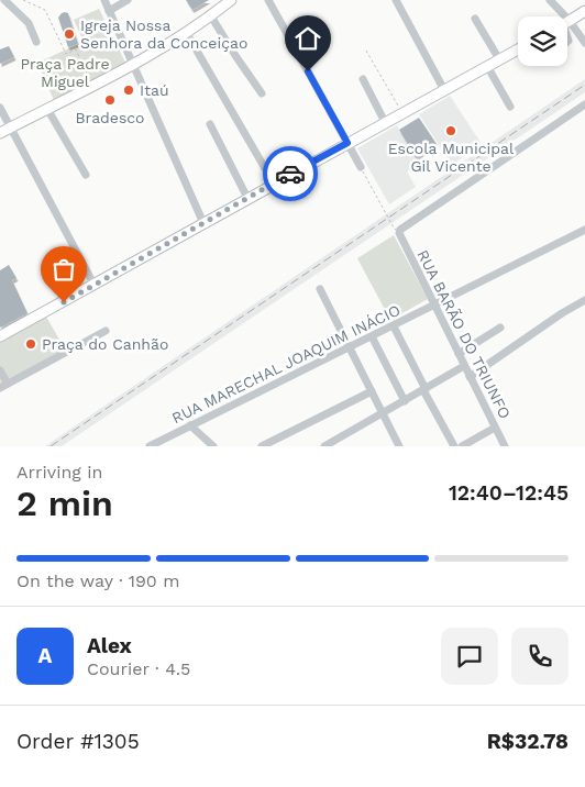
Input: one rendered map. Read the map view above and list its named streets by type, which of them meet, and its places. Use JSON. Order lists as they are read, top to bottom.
{
  "streets": {
    "street": ["RUA BARÃO DO TRIUNFO", "RUA MARECHAL JOAQUIM INÁCIO"]
  },
  "crossings": [
    ["RUA BARÃO DO TRIUNFO", "RUA MARECHAL JOAQUIM INÁCIO"]
  ],
  "parks": ["Praça Padre Miguel"],
  "places": [
    "Igreja Nossa Senhora da Conceiçao",
    "Itaú",
    "Bradesco",
    "Escola Municipal Gil Vicente",
    "Praça do Canhão"
  ],
  "page": {
    "heading": ["2 min", "Arriving in", "12:40–12:45"],
    "panel": [
      "Alex",
      "Courier · 4.5",
      "Order #1305",
      "R$32.78"
    ],
    "bar": "On the way · 190 m",
    "round": "A"
  }
}
